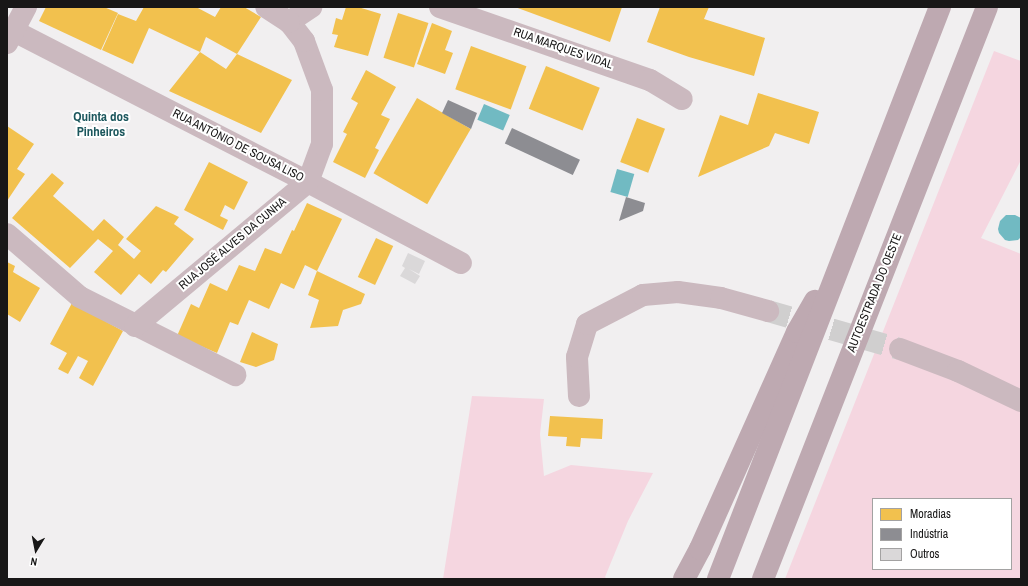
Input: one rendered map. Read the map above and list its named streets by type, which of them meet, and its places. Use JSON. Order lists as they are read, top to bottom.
{
  "streets": {
    "highway": ["AUTOESTRADA DO OESTE"],
    "street": ["RUA MARQUES VIDAL", "RUA ANTÓNIO DE SOUSA LISO", "RUA JOSÉ ALVES DA CUNHA"]
  },
  "crossings": [
    ["RUA ANTÓNIO DE SOUSA LISO", "RUA JOSÉ ALVES DA CUNHA"]
  ],
  "districts": ["Quinta dos Pinheiros"],
  "legend": ["Moradias", "Indústria", "Outros"],
  "north": "bottom"
}
